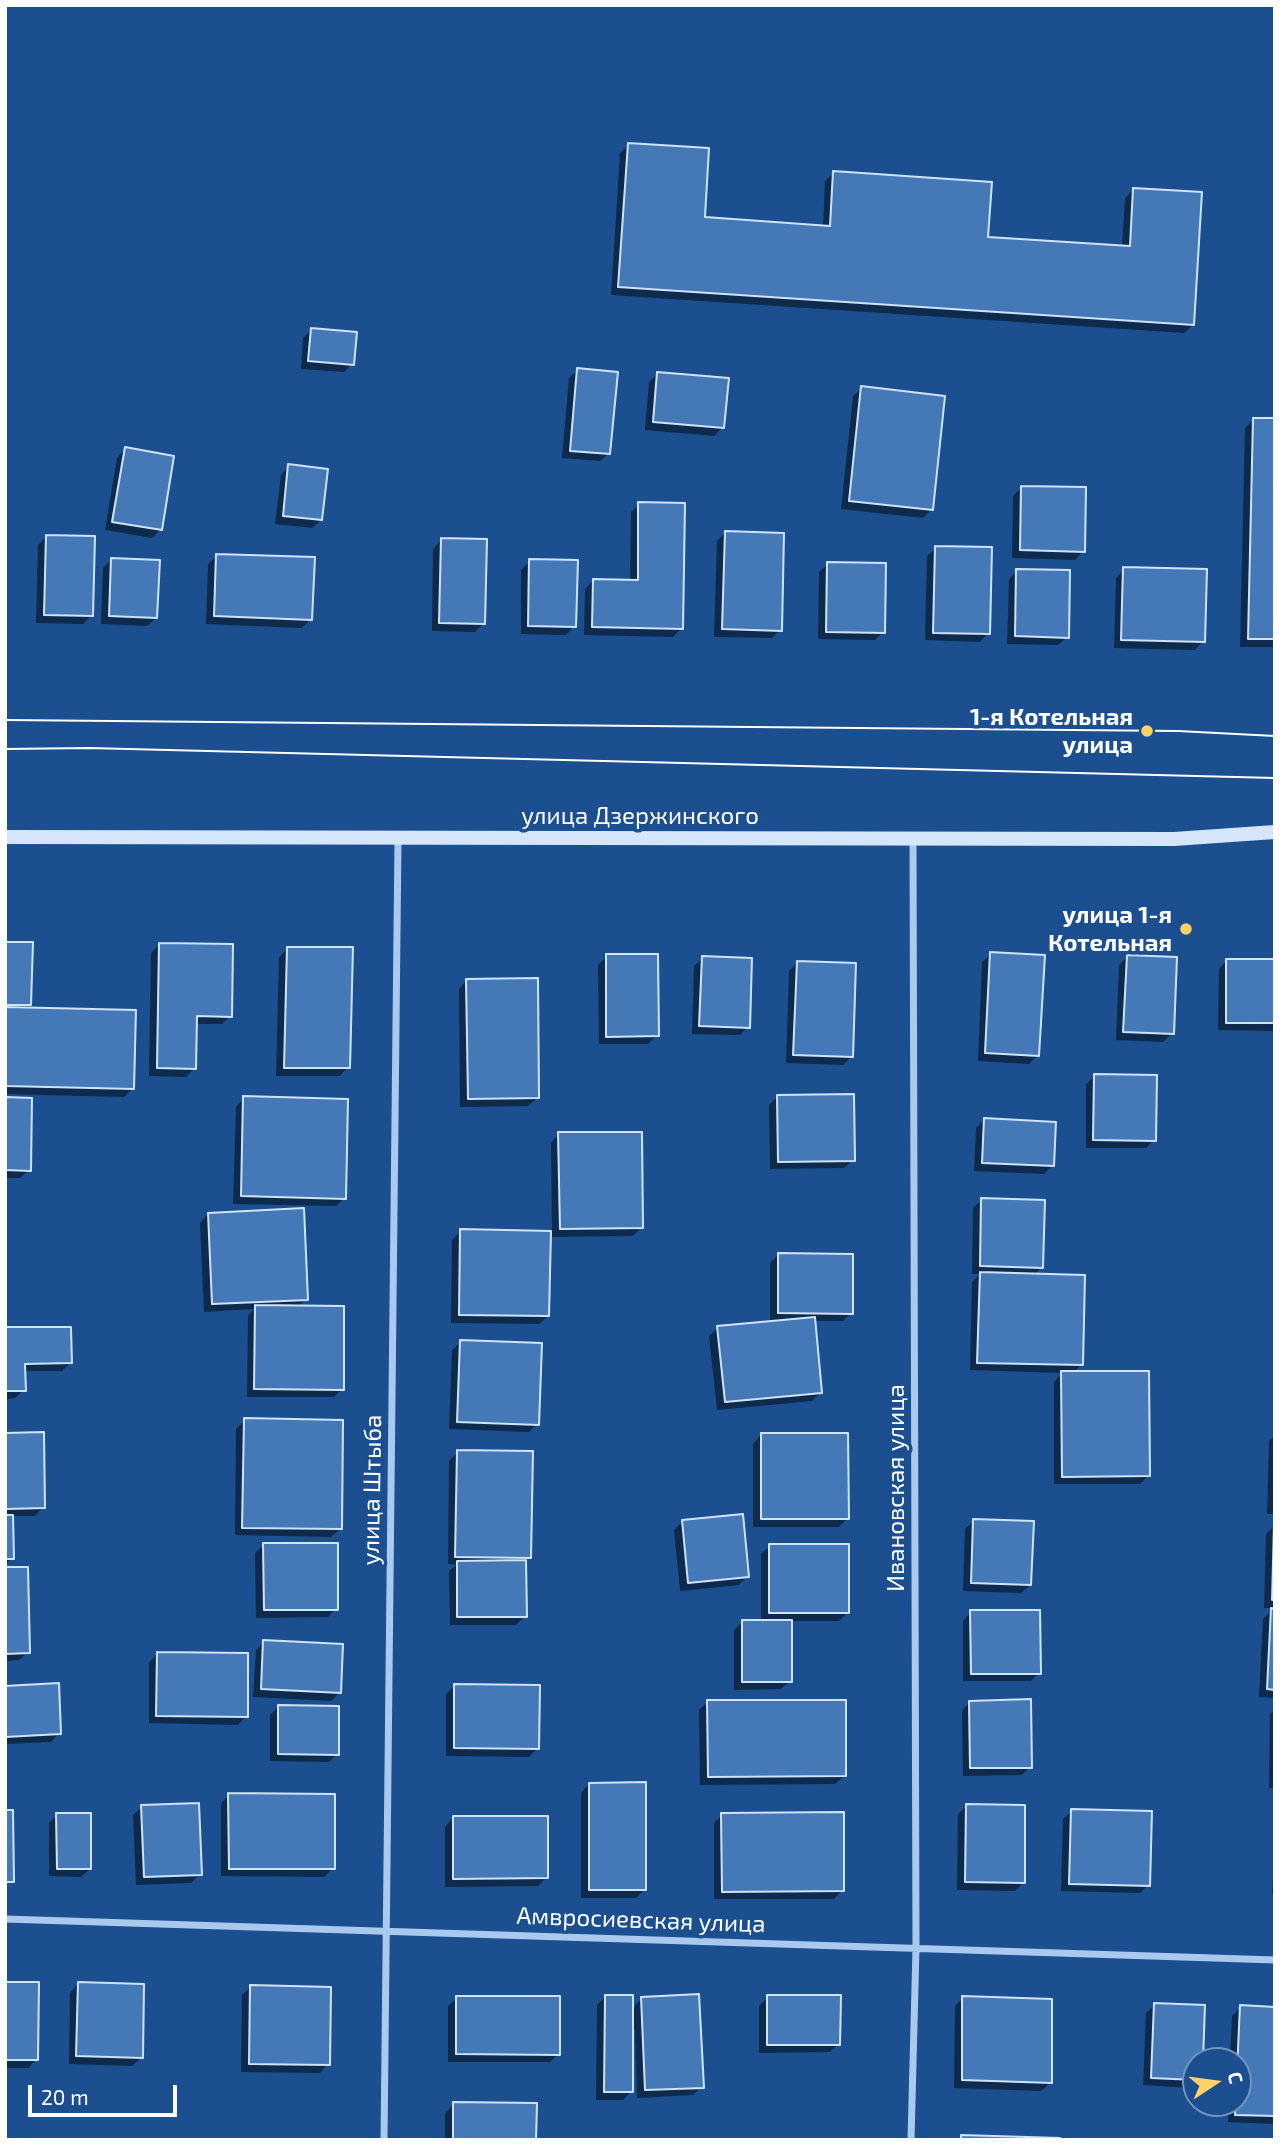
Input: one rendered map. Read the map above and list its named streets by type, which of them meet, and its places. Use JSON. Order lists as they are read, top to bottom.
{
  "streets": {
    "main road": ["улица Дзержинского"],
    "street": ["Ивановская улица", "улица Штыба", "Амвросиевская улица"]
  },
  "crossings": [
    ["улица Дзержинского", "Ивановская улица"],
    ["улица Дзержинского", "улица Штыба"],
    ["Ивановская улица", "Амвросиевская улица"],
    ["улица Штыба", "Амвросиевская улица"]
  ],
  "places": ["1-я Котельная улица", "улица 1-я Котельная"],
  "scale_bar": "20 m",
  "north": "right"
}
